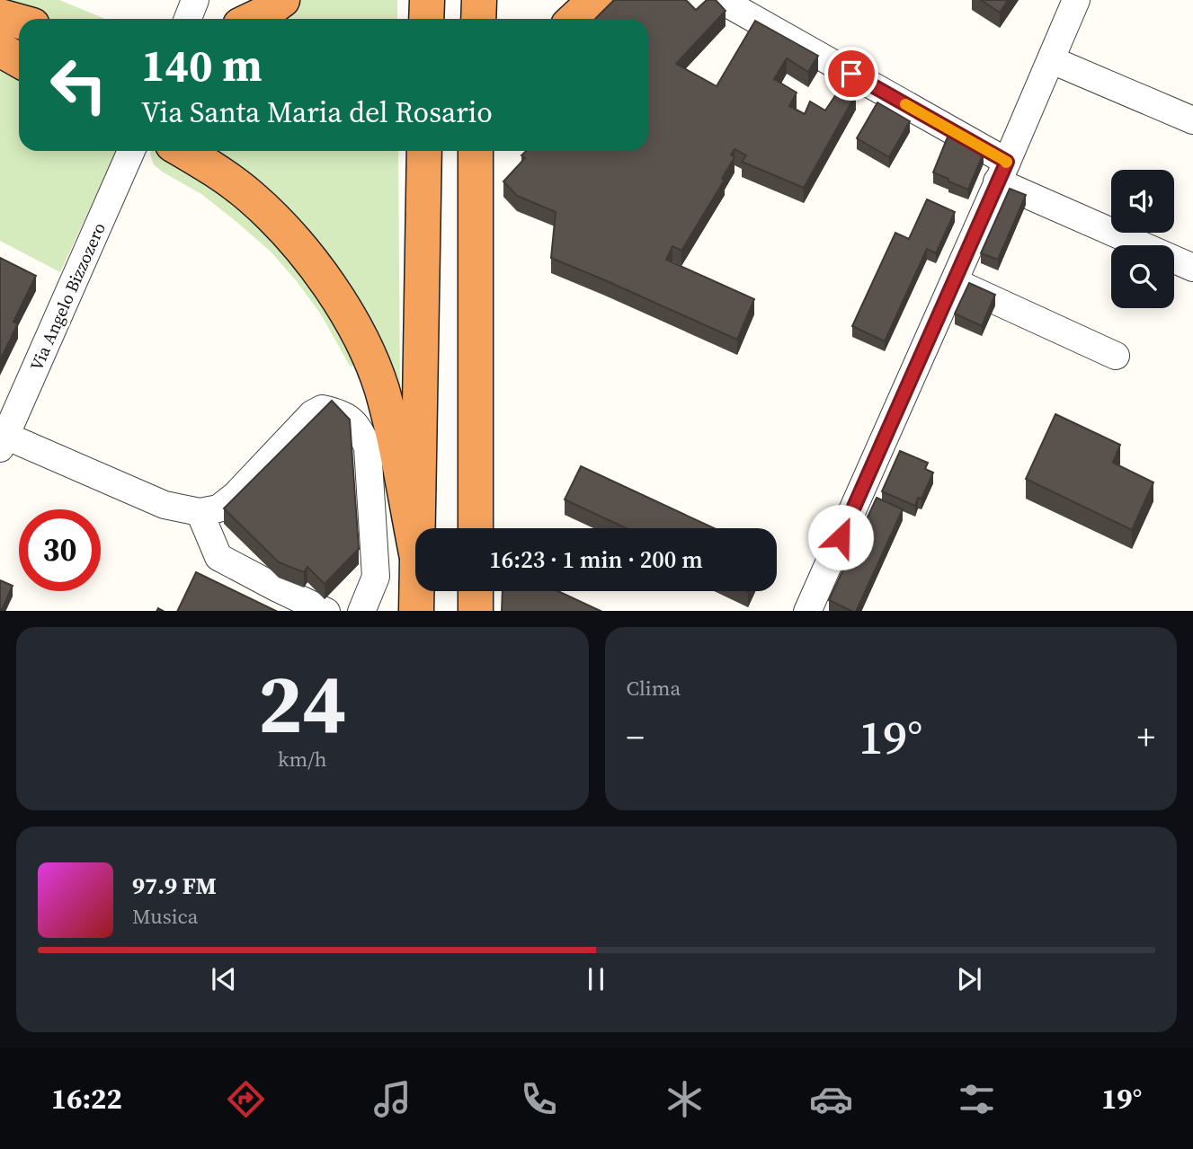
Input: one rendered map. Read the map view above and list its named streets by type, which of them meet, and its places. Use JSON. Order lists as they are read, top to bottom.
{
  "streets": {
    "street": ["Via Angelo Bizzozero"]
  },
  "page": {
    "turn": ["140 m", "Via Santa Maria del Rosario"],
    "limit": "30",
    "trip": "16:23 · 1 min · 200 m",
    "tile": [
      ["24", "km/h"],
      "Clima"
    ],
    "heat": ["−", "19°", "+"],
    "song": ["97.9 FM", "Musica"],
    "tabs": ["16:22", "19°"]
  }
}
